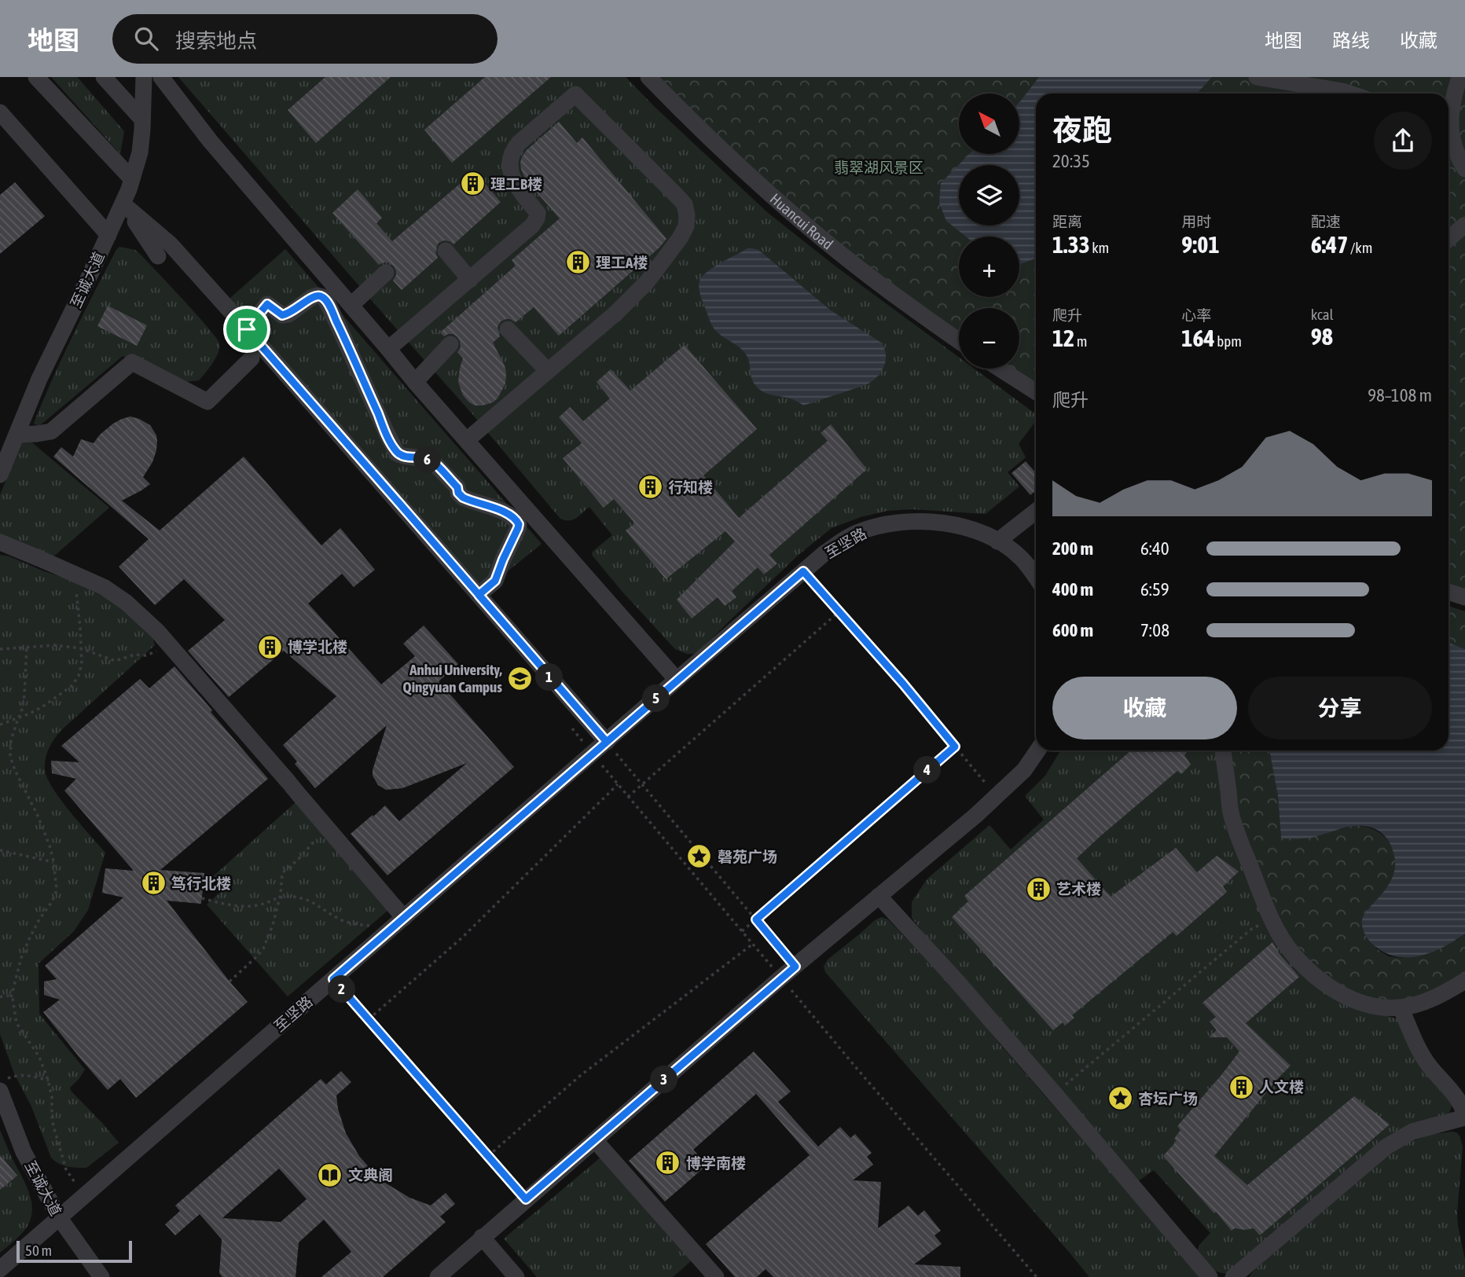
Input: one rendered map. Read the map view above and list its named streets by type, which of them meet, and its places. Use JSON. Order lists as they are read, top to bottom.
{
  "streets": {
    "street": ["Huancui Road", "至诚大道", "至坚路"]
  },
  "crossings": [
    ["至诚大道", "至坚路"]
  ],
  "parks": ["翡翠湖风景区"],
  "places": {
    "building": [
      "理工B楼",
      "理工A楼",
      "行知楼",
      "博学北楼",
      "笃行北楼",
      "艺术楼",
      "人文楼",
      "博学南楼"
    ],
    "school or university": ["Anhui University, Qingyuan Campus"],
    "place": ["磬苑广场", "杏坛广场"],
    "library": ["文典阁"]
  },
  "scale_bar": "50 m",
  "north": "top left",
  "page": {
    "header": "地图",
    "search": "搜索地点",
    "nav": ["地图", "路线", "收藏"],
    "map_buttons": ["+", "−"],
    "heading": ["夜跑", "20:35"],
    "stats": [
      ["距离", "1.33 km"],
      ["用时", "9:01"],
      ["配速", "6:47 /km"],
      ["爬升", "12 m"],
      ["心率", "164 bpm"],
      ["kcal", "98"]
    ],
    "chart": ["爬升", "98–108 m"],
    "pins": [
      "6",
      "1",
      "5",
      "4",
      "2",
      "3"
    ],
    "list": [
      {
        "name": "200 m",
        "note": "6:40"
      },
      {
        "name": "400 m",
        "note": "6:59"
      },
      {
        "name": "600 m",
        "note": "7:08"
      }
    ],
    "buttons": ["收藏", "分享"],
    "scale": "50 m"
  }
}
